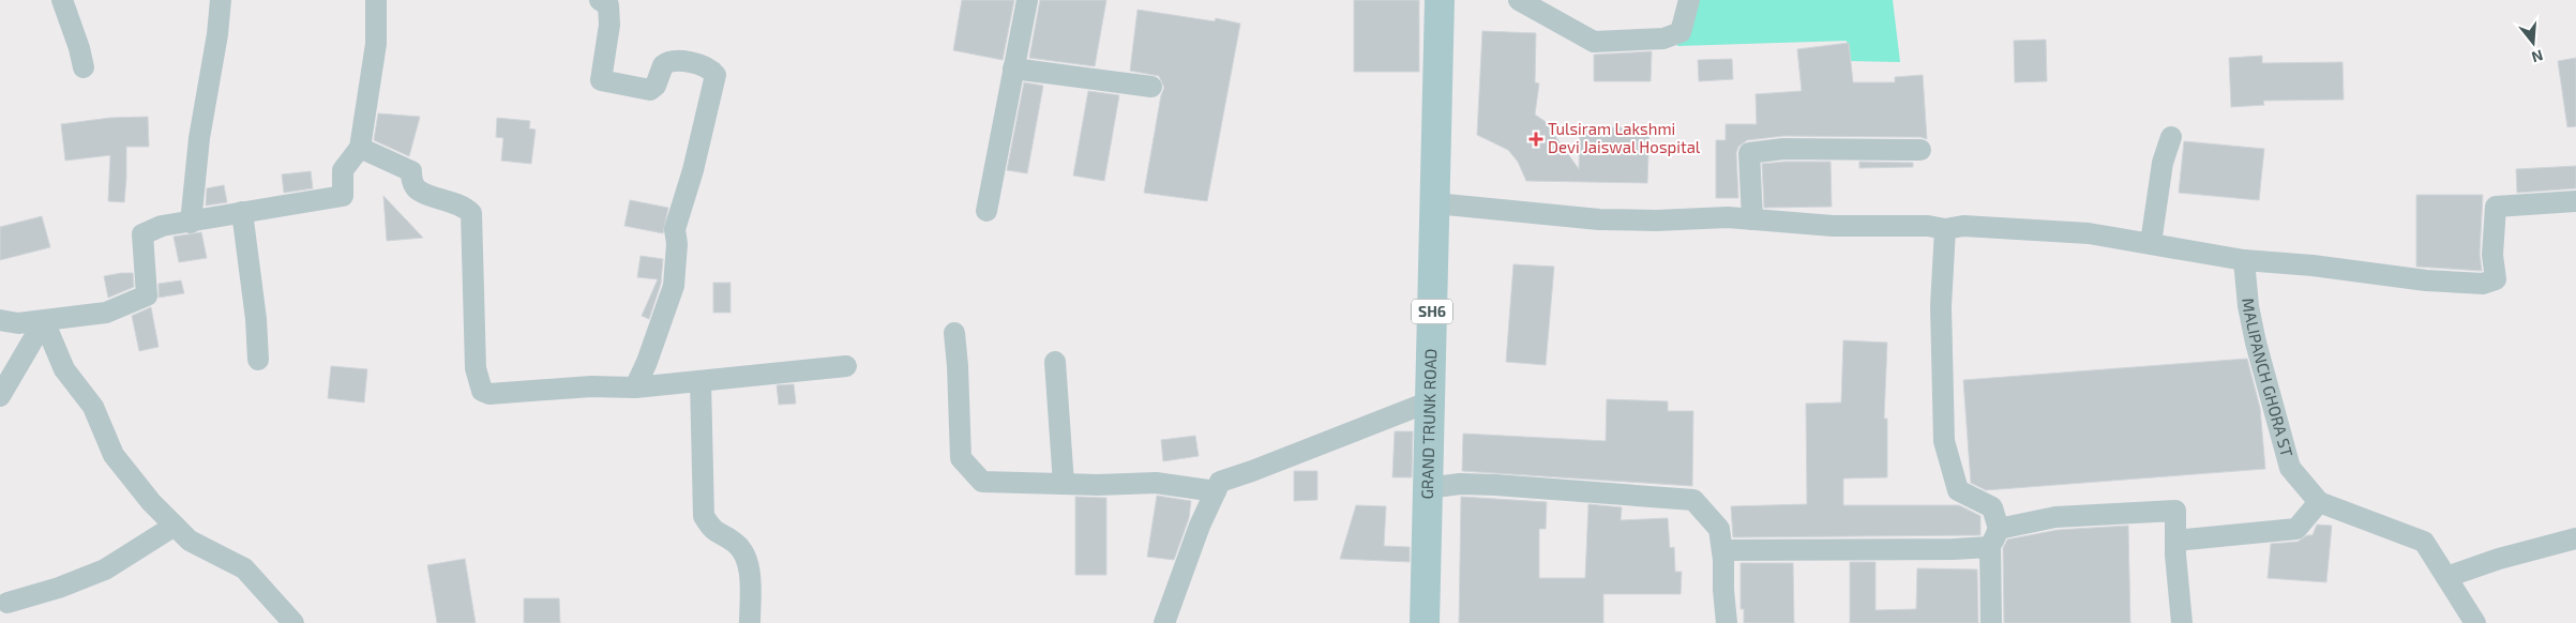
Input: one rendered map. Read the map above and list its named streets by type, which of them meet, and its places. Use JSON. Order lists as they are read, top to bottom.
{
  "streets": {
    "main road": ["SH6", "GRAND TRUNK ROAD"],
    "street": ["MALIPANCH GHORA ST"]
  },
  "places": {
    "health": ["Tulsiram Lakshmi Devi Jaiswal Hospital"]
  },
  "north": "bottom"
}
